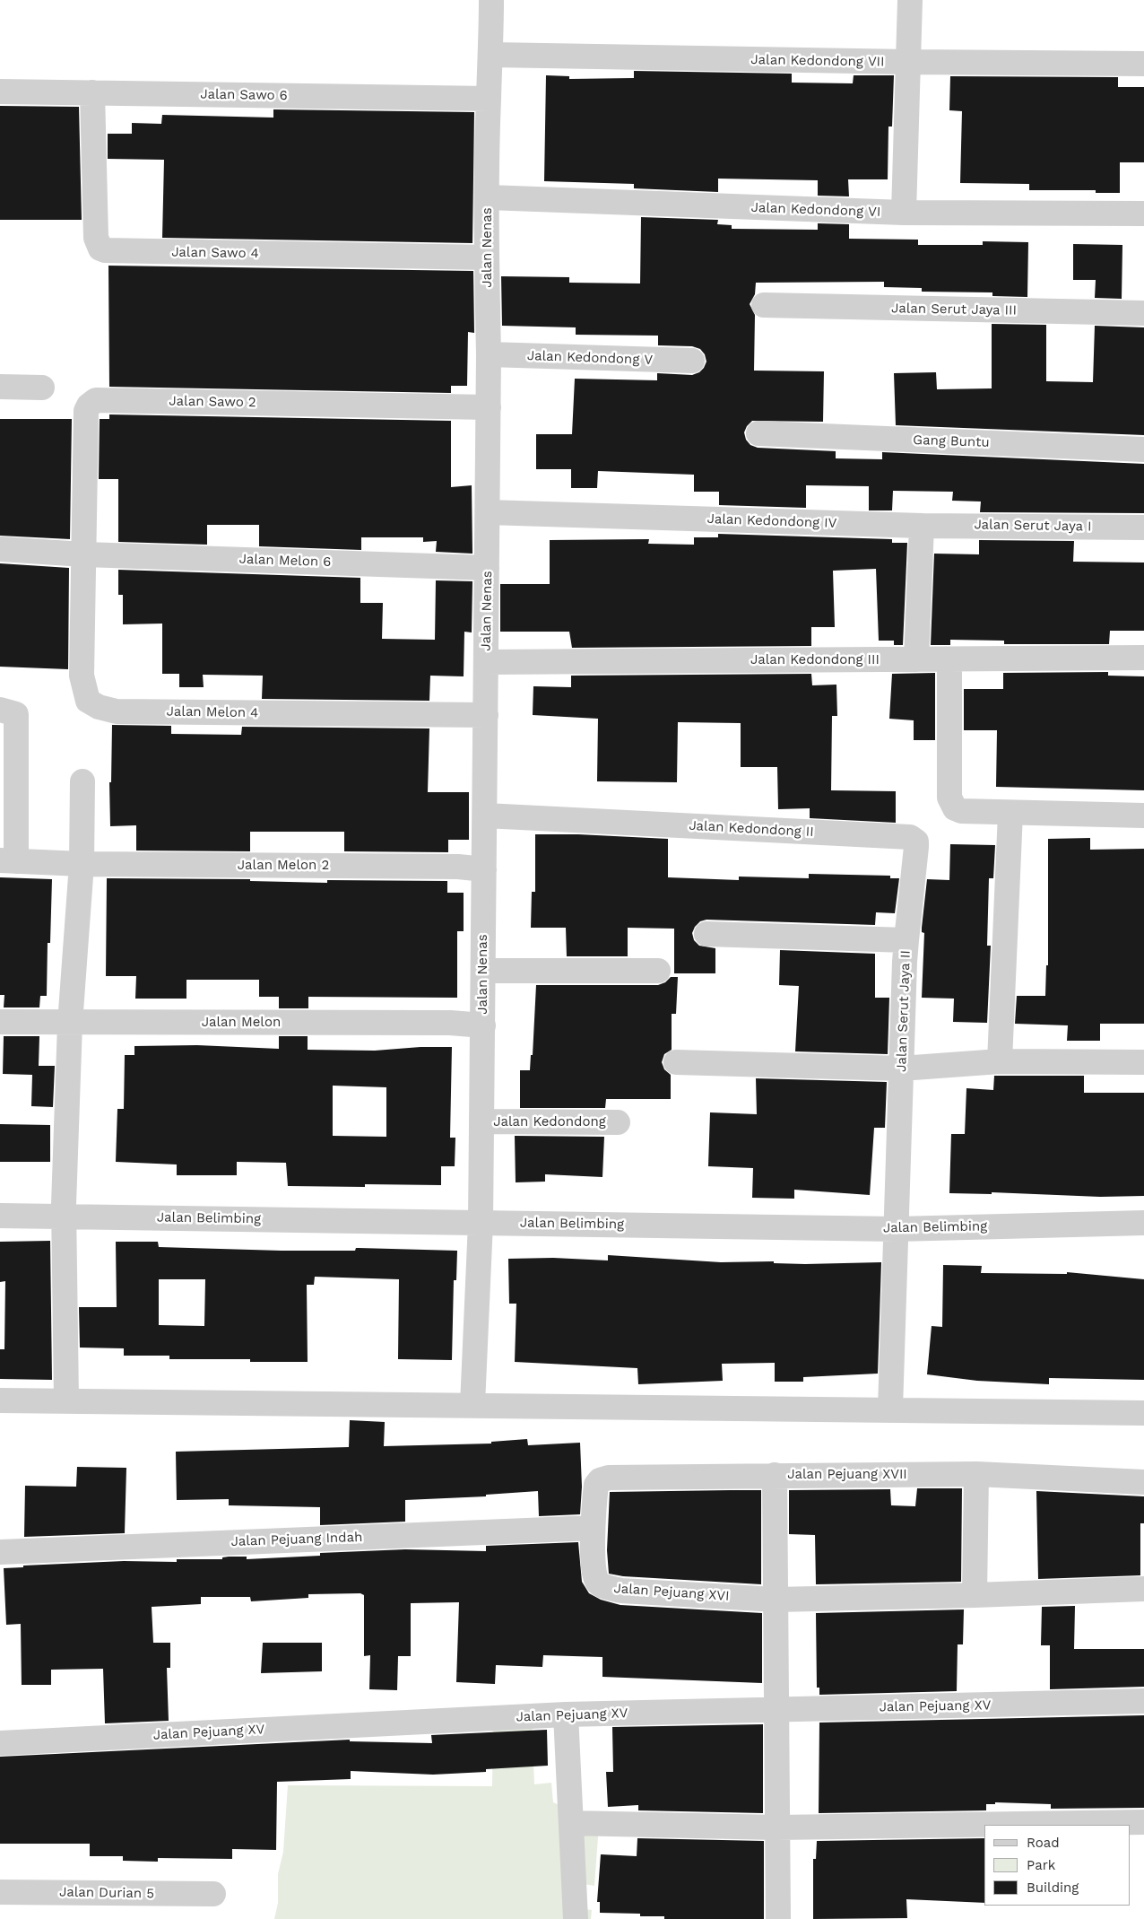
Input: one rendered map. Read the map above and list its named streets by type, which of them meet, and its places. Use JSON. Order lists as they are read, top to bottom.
{
  "streets": {
    "street": [
      "Jalan Kedondong VII",
      "Jalan Sawo 6",
      "Jalan Kedondong VI",
      "Jalan Nenas",
      "Jalan Sawo 4",
      "Jalan Serut Jaya III",
      "Jalan Kedondong V",
      "Jalan Sawo 2",
      "Gang Buntu",
      "Jalan Kedondong IV",
      "Jalan Serut Jaya I",
      "Jalan Melon 6",
      "Jalan Kedondong III",
      "Jalan Melon 4",
      "Jalan Kedondong II",
      "Jalan Melon 2",
      "Jalan Serut Jaya II",
      "Jalan Melon",
      "Jalan Kedondong",
      "Jalan Belimbing",
      "Jalan Pejuang XVII",
      "Jalan Pejuang Indah",
      "Jalan Pejuang XVI",
      "Jalan Pejuang XV",
      "Jalan Durian 5"
    ]
  },
  "crossings": [
    ["Jalan Kedondong VII", "Jalan Nenas"],
    ["Jalan Sawo 6", "Jalan Nenas"],
    ["Jalan Sawo 6", "Jalan Sawo 4"],
    ["Jalan Kedondong VI", "Jalan Nenas"],
    ["Jalan Nenas", "Jalan Sawo 4"],
    ["Jalan Nenas", "Jalan Kedondong V"],
    ["Jalan Nenas", "Jalan Sawo 2"],
    ["Jalan Nenas", "Jalan Kedondong IV"],
    ["Jalan Nenas", "Jalan Melon 6"],
    ["Jalan Nenas", "Jalan Kedondong III"],
    ["Jalan Nenas", "Jalan Melon 4"],
    ["Jalan Nenas", "Jalan Kedondong II"],
    ["Jalan Nenas", "Jalan Melon 2"],
    ["Jalan Nenas", "Jalan Melon"],
    ["Jalan Nenas", "Jalan Kedondong"],
    ["Jalan Nenas", "Jalan Belimbing"],
    ["Jalan Sawo 2", "Jalan Melon 6"],
    ["Jalan Sawo 2", "Jalan Melon 4"],
    ["Jalan Kedondong IV", "Jalan Serut Jaya I"],
    ["Jalan Melon 6", "Jalan Melon 4"],
    ["Jalan Kedondong II", "Jalan Serut Jaya II"],
    ["Jalan Serut Jaya II", "Jalan Belimbing"],
    ["Jalan Pejuang XVII", "Jalan Pejuang Indah"],
    ["Jalan Pejuang XVII", "Jalan Pejuang XVI"],
    ["Jalan Pejuang Indah", "Jalan Pejuang XVI"]
  ],
  "legend": ["Road", "Park", "Building"]
}
